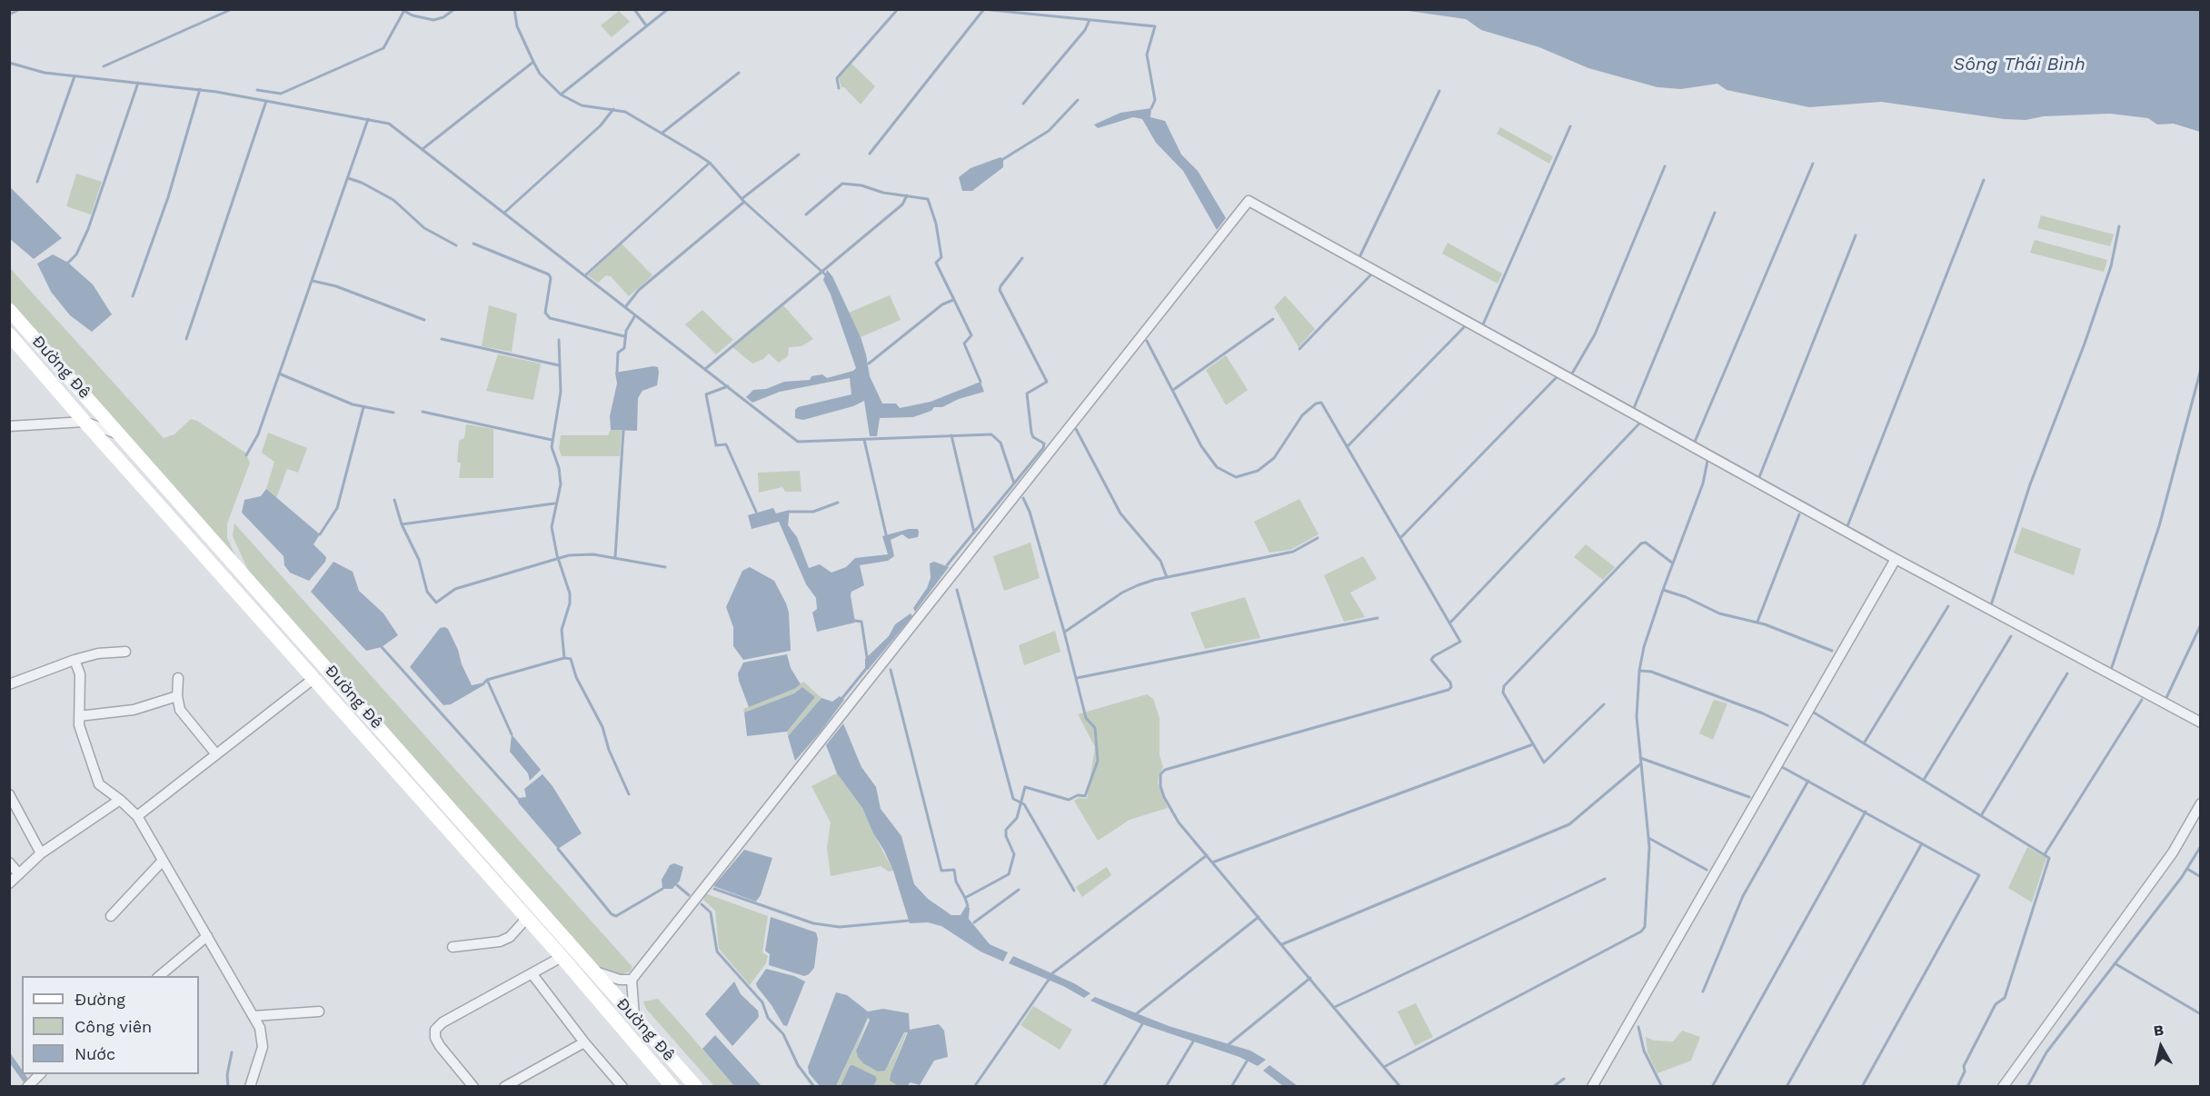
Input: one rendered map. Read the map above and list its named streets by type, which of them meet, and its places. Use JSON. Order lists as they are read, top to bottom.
{
  "streets": {
    "street": ["Đường Đê"]
  },
  "water": ["Sông Thái Bình"],
  "legend": ["Đường", "Công viên", "Nước"],
  "north": "top"
}
